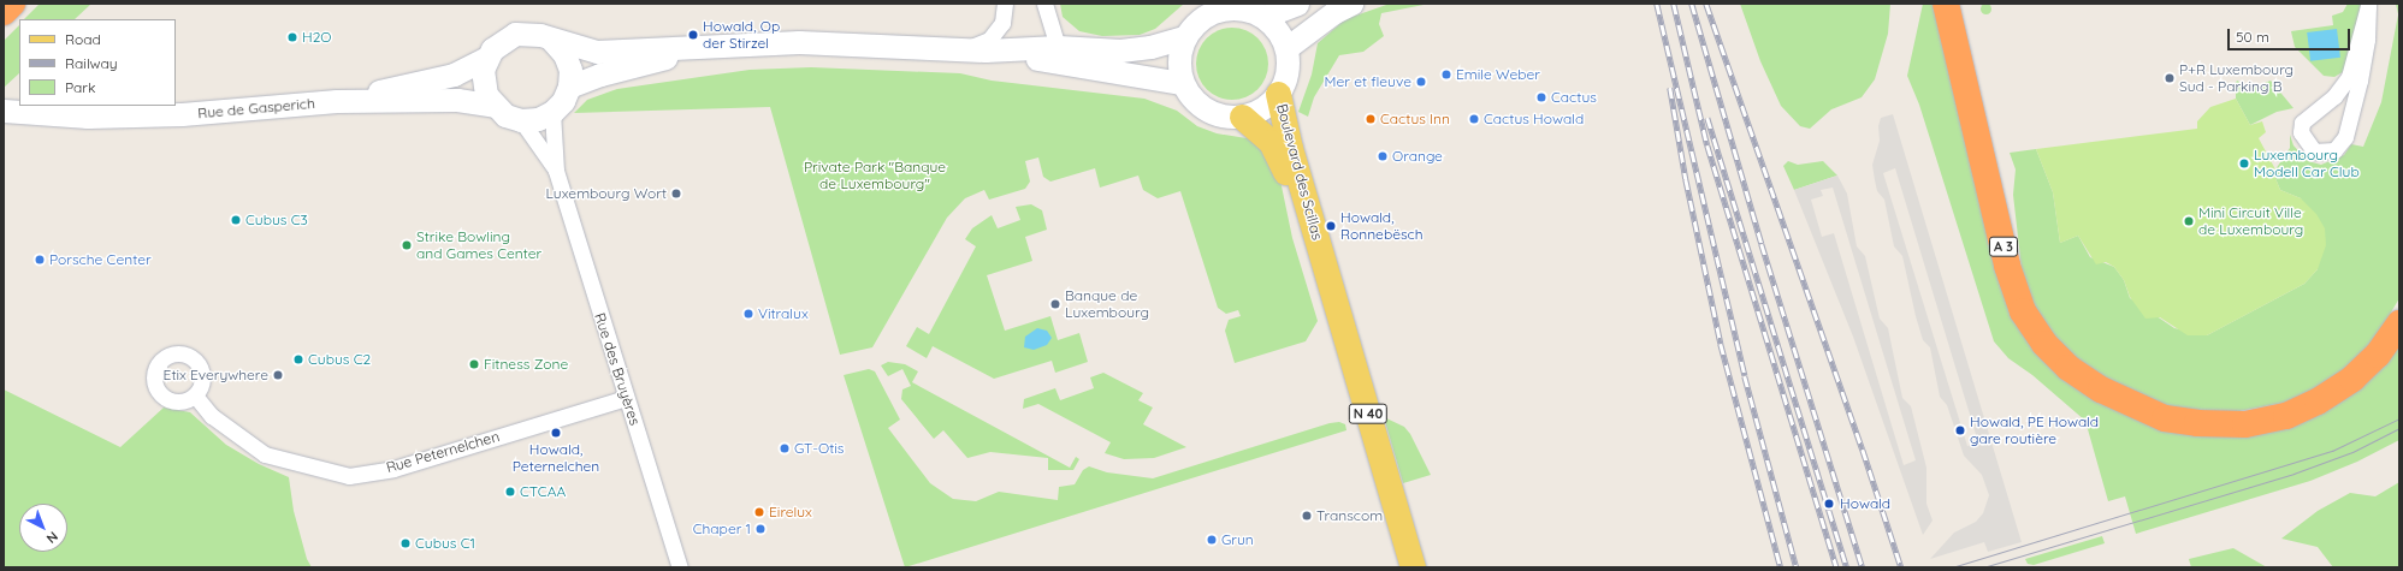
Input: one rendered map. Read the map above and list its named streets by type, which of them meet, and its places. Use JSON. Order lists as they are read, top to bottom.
{
  "streets": {
    "highway": ["A 3"],
    "main road": ["Rue de Gasperich", "Boulevard des Scillas", "N 40"],
    "street": ["Rue des Bruyères", "Rue Peternelchen"]
  },
  "crossings": [
    ["Rue des Bruyères", "Rue Peternelchen"]
  ],
  "parks": ["Private Park \"Banque de Luxembourg\""],
  "places": [
    "Howald, Op der Stirzel",
    "H2O",
    "Emile Weber",
    "P+R Luxembourg Sud - Parking B",
    "Mer et fleuve",
    "Cactus",
    "Cactus Inn",
    "Cactus Howald",
    "Orange",
    "Luxembourg Modell Car Club",
    "Luxembourg Wort",
    "Cubus C3",
    "Mini Circuit Ville de Luxembourg",
    "Howald, Ronnebësch",
    "Strike Bowling and Games Center",
    "Porsche Center",
    "Banque de Luxembourg",
    "Vitralux",
    "Cubus C2",
    "Fitness Zone",
    "Etix Everywhere",
    "Howald, PE Howald gare routière",
    "Howald, Peternelchen",
    "GT-Otis",
    "CTCAA",
    "Howald",
    "Eirelux",
    "Transcom",
    "Chaper 1",
    "Grun",
    "Cubus C1"
  ],
  "legend": ["Road", "Railway", "Park"],
  "scale_bar": "50 m",
  "north": "bottom right"
}
